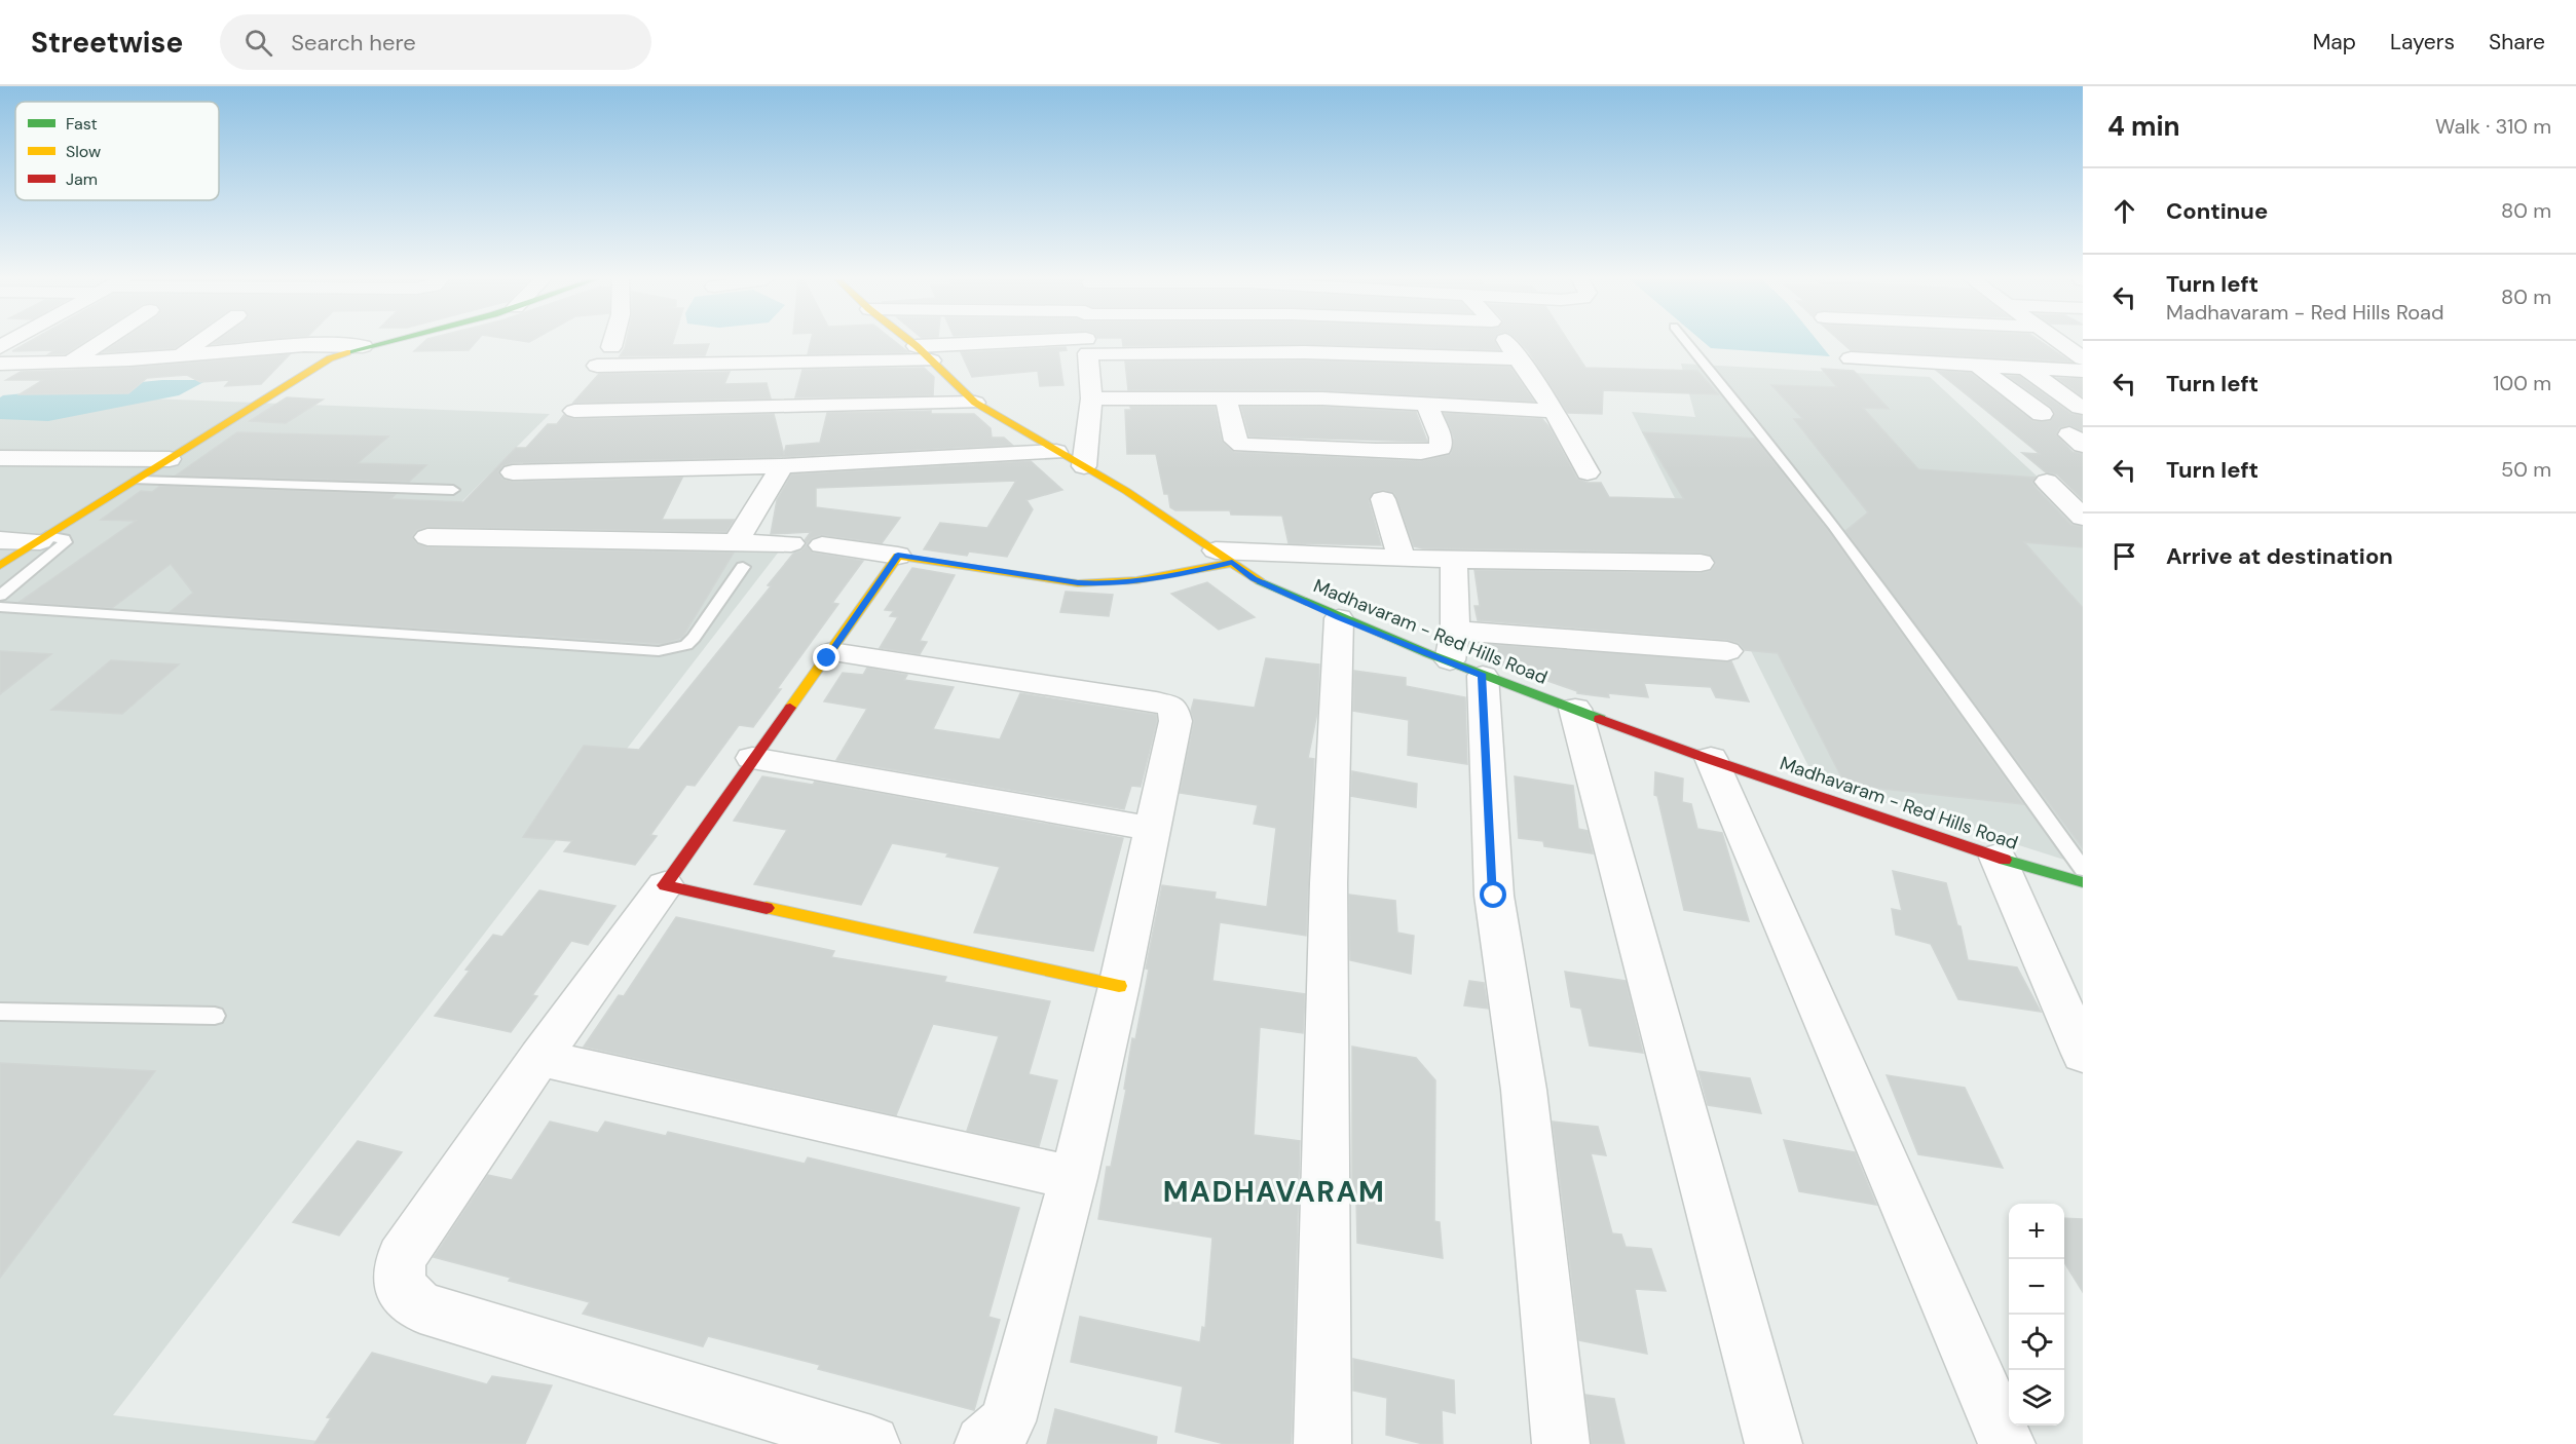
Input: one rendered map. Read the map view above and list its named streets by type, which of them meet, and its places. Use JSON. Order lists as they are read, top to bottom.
{
  "streets": {
    "street": ["Madhavaram - Red Hills Road"]
  },
  "districts": ["MADHAVARAM"],
  "legend": ["Fast", "Slow", "Jam"],
  "page": {
    "header": "Streetwise",
    "search": "Search here",
    "nav": ["Map", "Layers", "Share"],
    "heading": ["4 min", "Walk · 310 m"],
    "list": [
      ["Continue", "80 m"],
      ["Turn left", "Madhavaram - Red Hills Road", "80 m"],
      ["Turn left", "100 m"],
      ["Turn left", "50 m"],
      "Arrive at destination"
    ],
    "map_buttons": ["+", "−"]
  }
}
